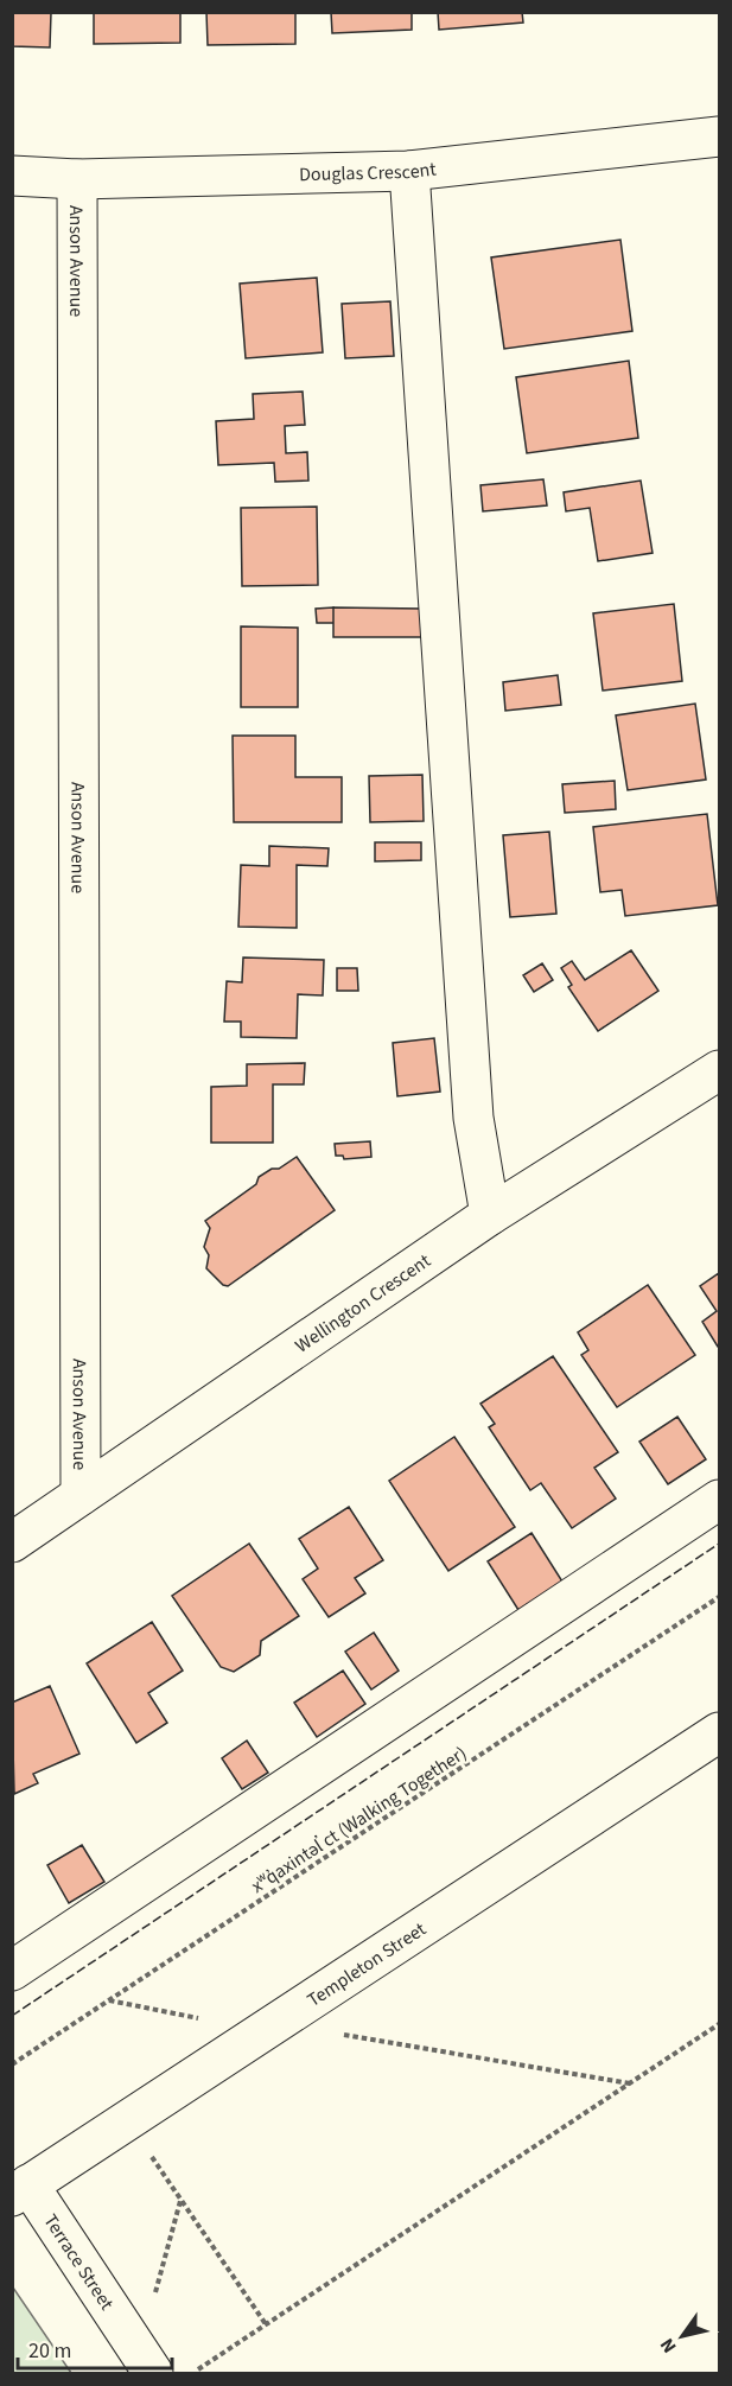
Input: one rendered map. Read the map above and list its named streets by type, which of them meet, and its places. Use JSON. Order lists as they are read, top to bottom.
{
  "streets": {
    "street": [
      "Douglas Crescent",
      "Anson Avenue",
      "Wellington Crescent",
      "Templeton Street",
      "Terrace Street"
    ],
    "path": ["xʷq̓axintəl̕ ct (Walking Together)"]
  },
  "crossings": [
    ["Douglas Crescent", "Anson Avenue"],
    ["Anson Avenue", "Wellington Crescent"],
    ["Templeton Street", "Terrace Street"]
  ],
  "scale_bar": "20 m",
  "north": "bottom left"
}
